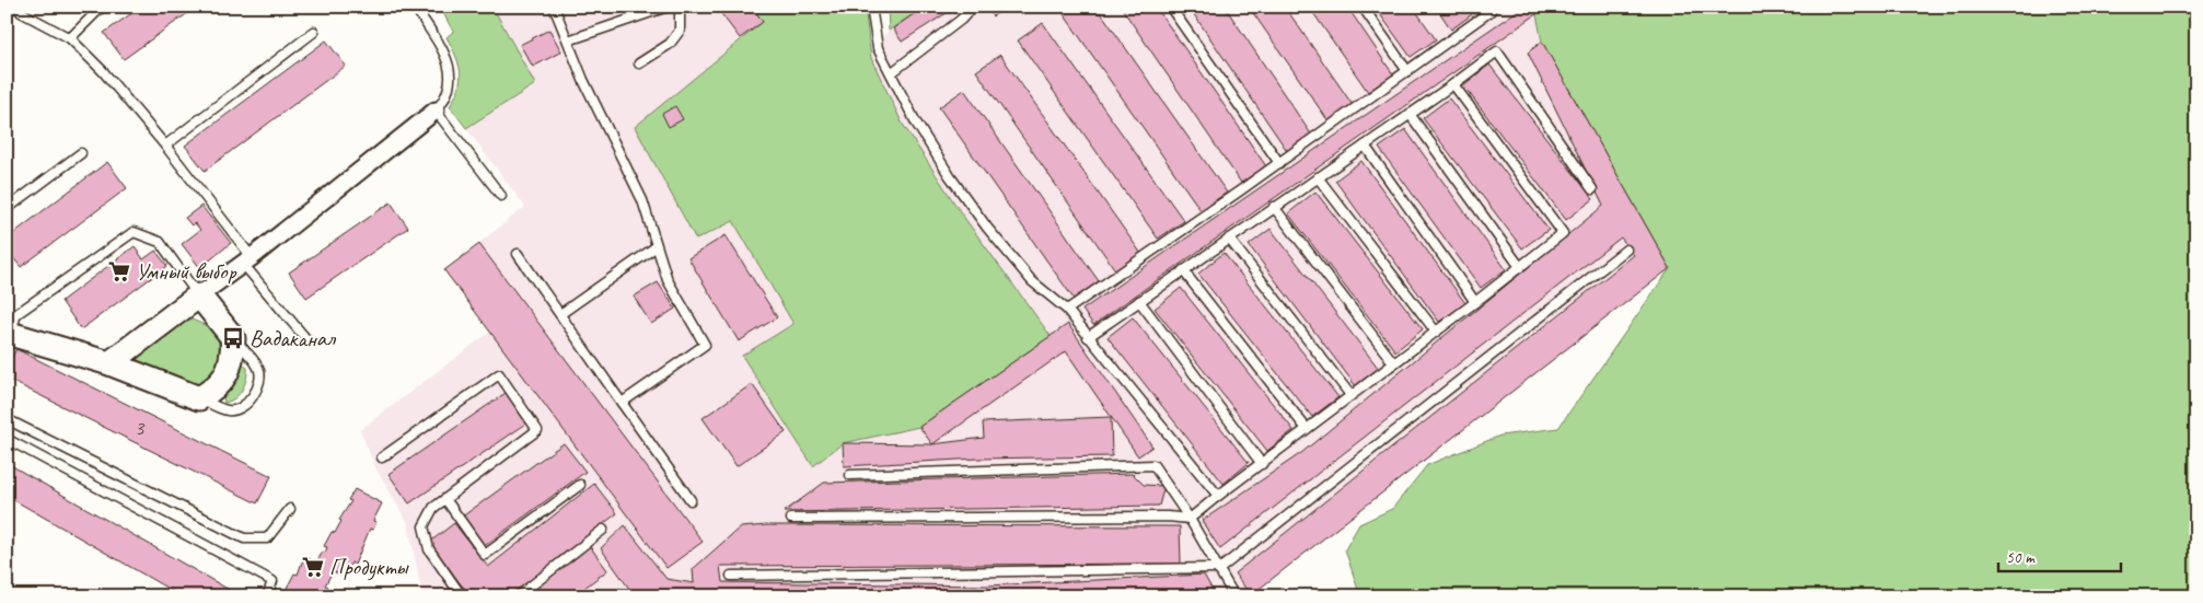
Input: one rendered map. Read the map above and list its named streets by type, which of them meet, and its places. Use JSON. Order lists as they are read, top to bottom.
{
  "places": {
    "supermarket": ["Умный выбор", "Продукты"],
    "bus stop": ["Вадаканал"]
  },
  "house_numbers": ["3"],
  "scale_bar": "50 m"
}
